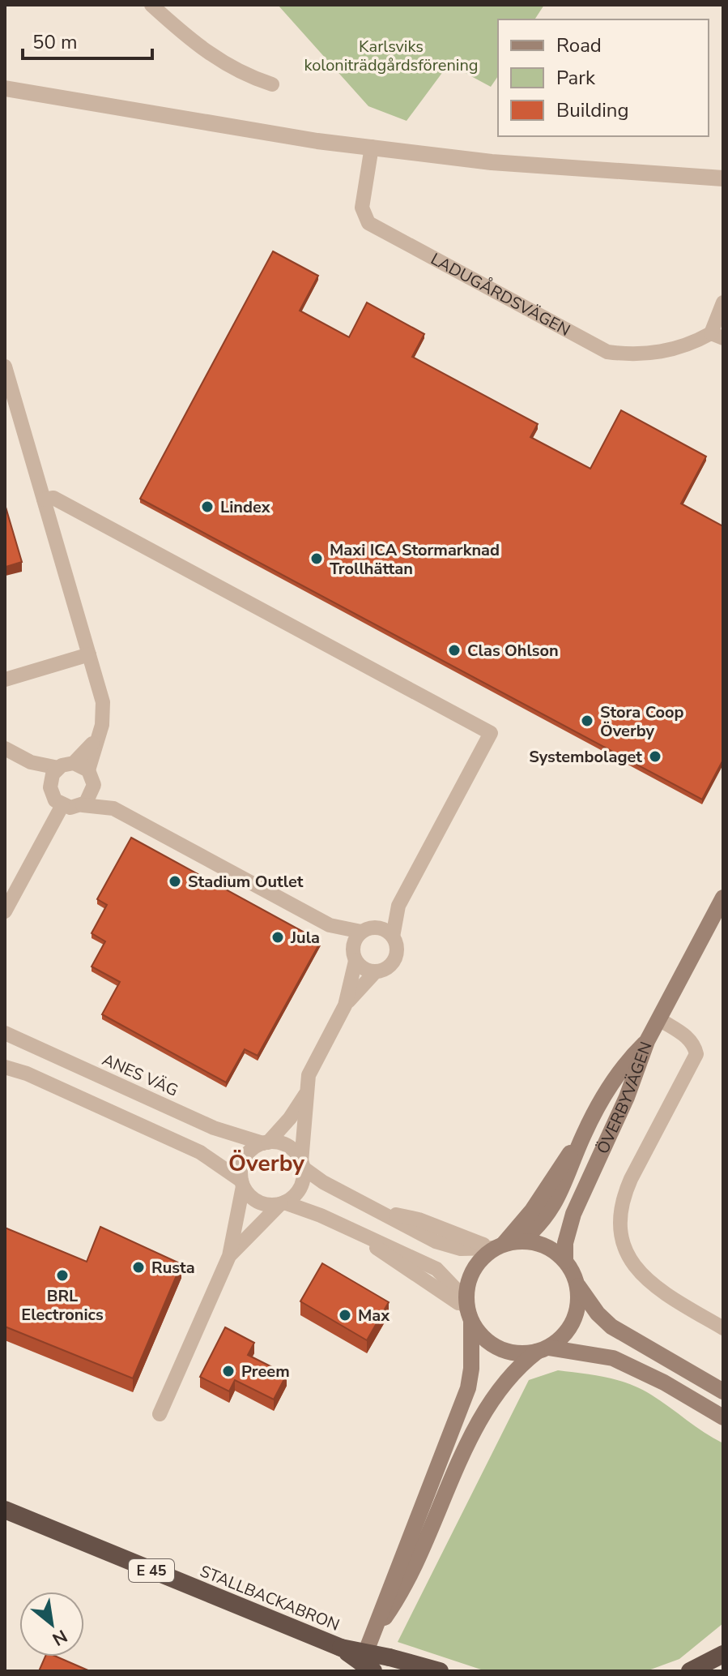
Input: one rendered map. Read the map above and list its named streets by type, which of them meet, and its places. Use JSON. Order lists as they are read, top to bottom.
{
  "streets": {
    "highway": ["E 45", "STALLBACKABRON"],
    "main road": ["ÖVERBYVÄGEN"],
    "street": ["LADUGÅRDSVÄGEN", "ANES VÄG"]
  },
  "districts": ["Överby"],
  "parks": ["Karlsviks koloniträdgårdsförening"],
  "places": [
    "Lindex",
    "Maxi ICA Stormarknad Trollhättan",
    "Clas Ohlson",
    "Stora Coop Överby",
    "Systembolaget",
    "Stadium Outlet",
    "Jula",
    "Rusta",
    "BRL Electronics",
    "Max",
    "Preem"
  ],
  "legend": ["Road", "Park", "Building"],
  "scale_bar": "50 m",
  "north": "bottom right"
}
